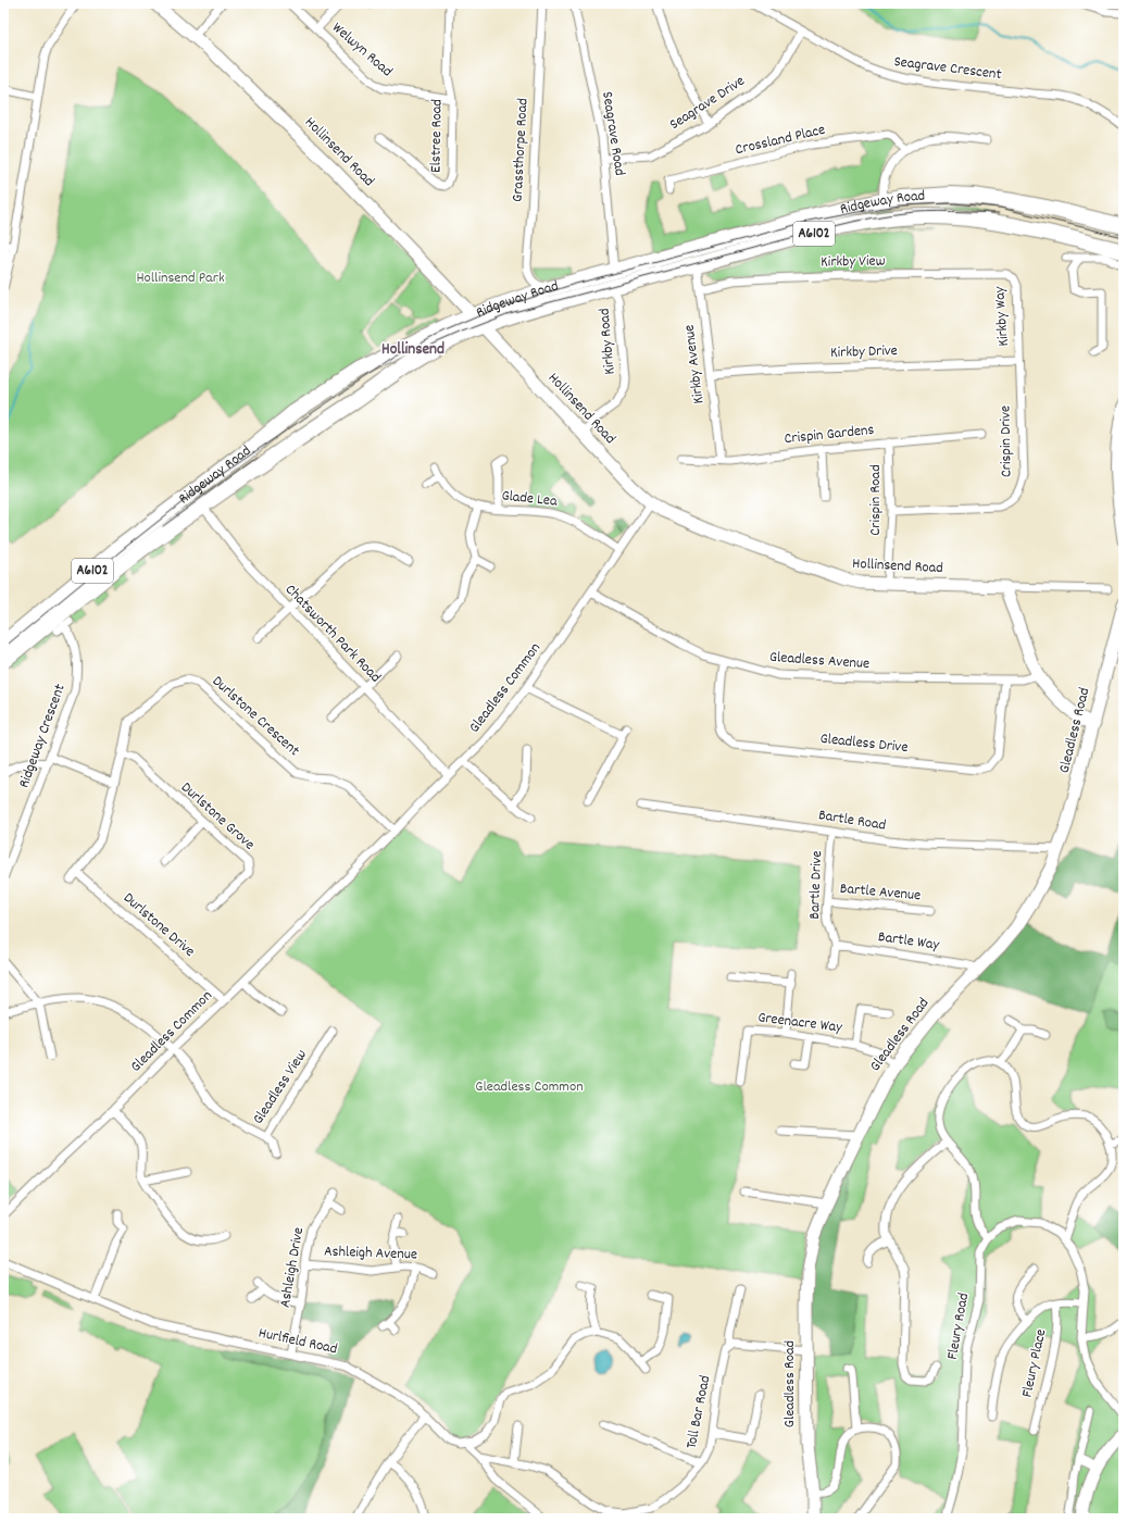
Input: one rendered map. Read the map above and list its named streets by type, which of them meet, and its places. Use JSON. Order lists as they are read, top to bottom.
{
  "streets": {
    "highway": ["Ridgeway Road", "A6102"],
    "main road": ["Hollinsend Road", "Gleadless Road"],
    "street": [
      "Welwyn Road",
      "Seagrave Crescent",
      "Seagrave Drive",
      "Seagrave Road",
      "Elstree Road",
      "Crossland Place",
      "Grassthorpe Road",
      "Kirkby View",
      "Kirkby Way",
      "Kirkby Road",
      "Kirkby Drive",
      "Kirkby Avenue",
      "Crispin Gardens",
      "Crispin Drive",
      "Glade Lea",
      "Crispin Road",
      "Chatsworth Park Road",
      "Gleadless Avenue",
      "Gleadless Common",
      "Durlstone Crescent",
      "Ridgeway Crescent",
      "Gleadless Drive",
      "Durlstone Grove",
      "Bartle Road",
      "Bartle Drive",
      "Bartle Avenue",
      "Durlstone Drive",
      "Bartle Way",
      "Greenacre Way",
      "Gleadless View",
      "Ashleigh Avenue",
      "Ashleigh Drive",
      "Fleury Road",
      "Hurlfield Road",
      "Fleury Place",
      "Toll Bar Road"
    ]
  },
  "crossings": [
    ["Welwyn Road", "Elstree Road"],
    ["Seagrave Crescent", "Seagrave Drive"],
    ["Seagrave Drive", "Seagrave Road"],
    ["Seagrave Road", "Ridgeway Road"],
    ["Grassthorpe Road", "Ridgeway Road"],
    ["Hollinsend Road", "Ridgeway Road"],
    ["Hollinsend Road", "Kirkby Road"],
    ["Hollinsend Road", "Crispin Road"],
    ["Hollinsend Road", "Gleadless Common"],
    ["Ridgeway Road", "Kirkby Road"],
    ["Ridgeway Road", "Kirkby Avenue"],
    ["Ridgeway Road", "Chatsworth Park Road"],
    ["Kirkby View", "Kirkby Way"],
    ["Kirkby View", "Kirkby Avenue"],
    ["Kirkby Way", "Kirkby Drive"],
    ["Kirkby Way", "Crispin Drive"],
    ["Kirkby Drive", "Kirkby Avenue"],
    ["Kirkby Drive", "Crispin Drive"],
    ["Kirkby Avenue", "Crispin Gardens"],
    ["Crispin Gardens", "Crispin Road"],
    ["Crispin Drive", "Crispin Road"],
    ["Glade Lea", "Gleadless Common"],
    ["Chatsworth Park Road", "Gleadless Common"],
    ["Gleadless Avenue", "Gleadless Common"],
    ["Gleadless Avenue", "Gleadless Drive"],
    ["Gleadless Common", "Durlstone Crescent"],
    ["Gleadless Common", "Durlstone Drive"],
    ["Gleadless Common", "Gleadless View"],
    ["Durlstone Crescent", "Durlstone Grove"],
    ["Gleadless Road", "Bartle Road"],
    ["Gleadless Road", "Bartle Way"],
    ["Gleadless Road", "Greenacre Way"],
    ["Bartle Road", "Bartle Drive"],
    ["Bartle Drive", "Bartle Avenue"],
    ["Bartle Drive", "Bartle Way"],
    ["Ashleigh Avenue", "Ashleigh Drive"],
    ["Ashleigh Drive", "Hurlfield Road"],
    ["Hurlfield Road", "Toll Bar Road"]
  ],
  "districts": ["Hollinsend"],
  "parks": ["Hollinsend Park", "Gleadless Common"]
}
